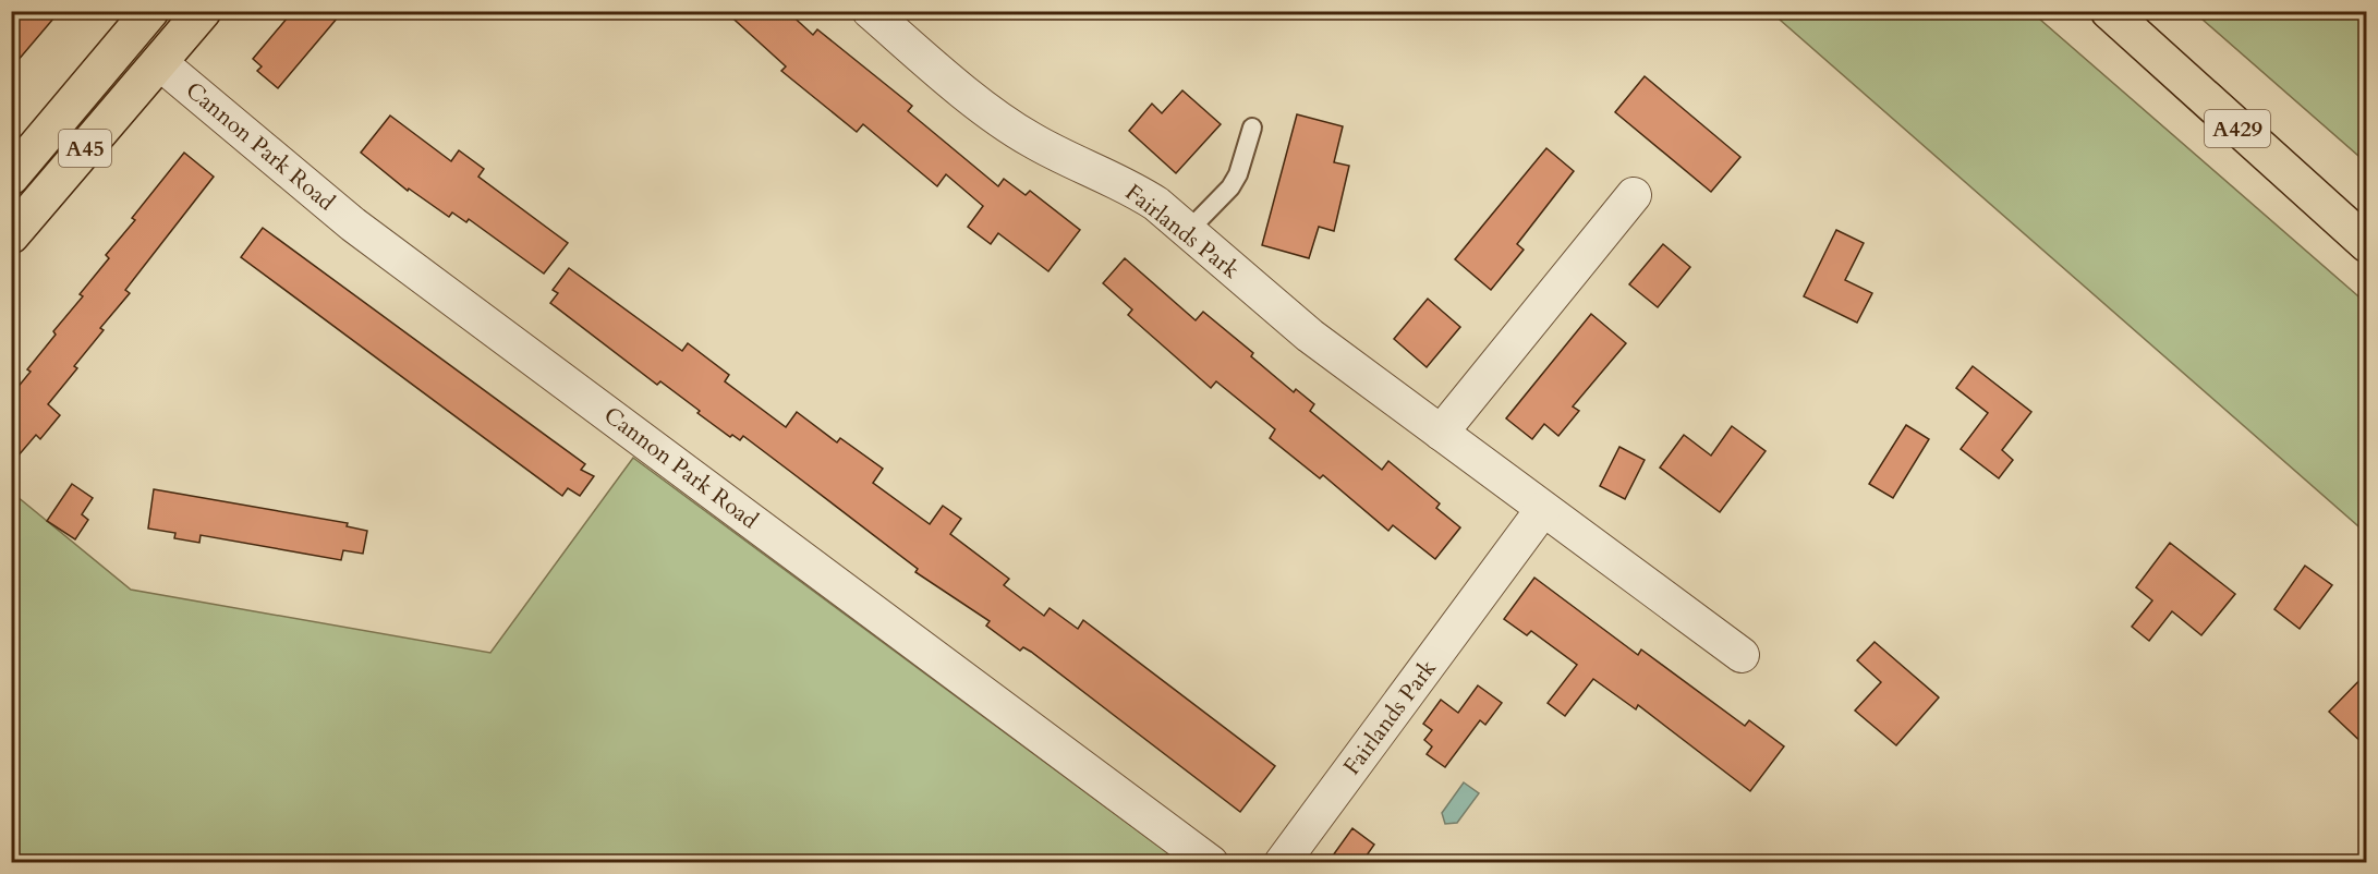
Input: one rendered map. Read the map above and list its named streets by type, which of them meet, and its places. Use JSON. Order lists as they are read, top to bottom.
{
  "streets": {
    "main road": ["A429", "A45"],
    "street": ["Cannon Park Road", "Fairlands Park"]
  },
  "crossings": [
    ["Cannon Park Road", "A45"]
  ]
}
